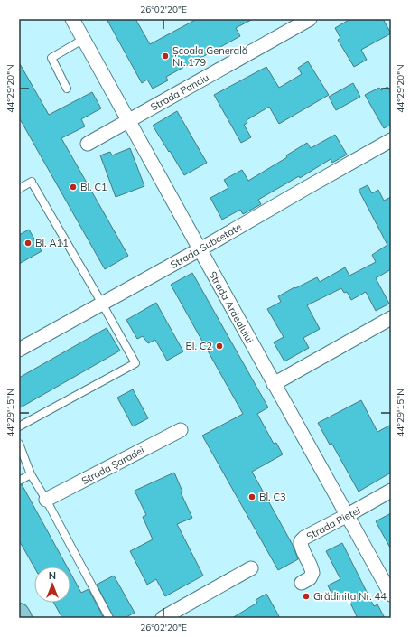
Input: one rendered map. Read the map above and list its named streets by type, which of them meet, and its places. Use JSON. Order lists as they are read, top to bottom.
{
  "streets": {
    "street": [
      "Strada Panciu",
      "Strada Subcetate",
      "Strada Ardealului",
      "Strada Șaradei",
      "Strada Pieței"
    ]
  },
  "crossings": [
    ["Strada Panciu", "Strada Ardealului"],
    ["Strada Subcetate", "Strada Ardealului"],
    ["Strada Ardealului", "Strada Pieței"]
  ],
  "places": [
    "Școala Generală Nr. 179",
    "Bl. C1",
    "Bl. A11",
    "Bl. C2",
    "Bl. C3",
    "Grădinița Nr. 44"
  ],
  "north": "top",
  "coordinates": ["26°02'20\"E", "44°29'20\"N", "44°29'15\"N"]
}
